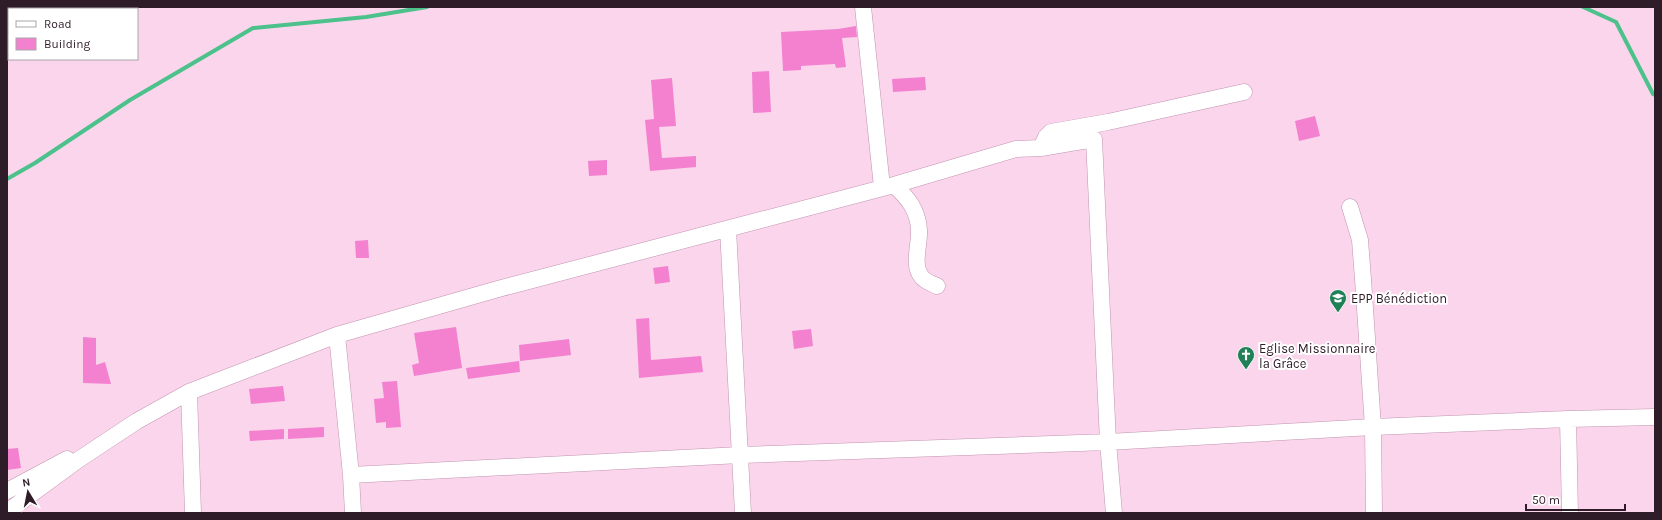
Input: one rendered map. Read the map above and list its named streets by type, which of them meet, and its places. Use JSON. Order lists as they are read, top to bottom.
{
  "places": {
    "school or university": ["EPP Bénédiction"],
    "church": ["Eglise Missionnaire la Grâce"]
  },
  "legend": ["Road", "Building"],
  "scale_bar": "50 m",
  "north": "top"
}
